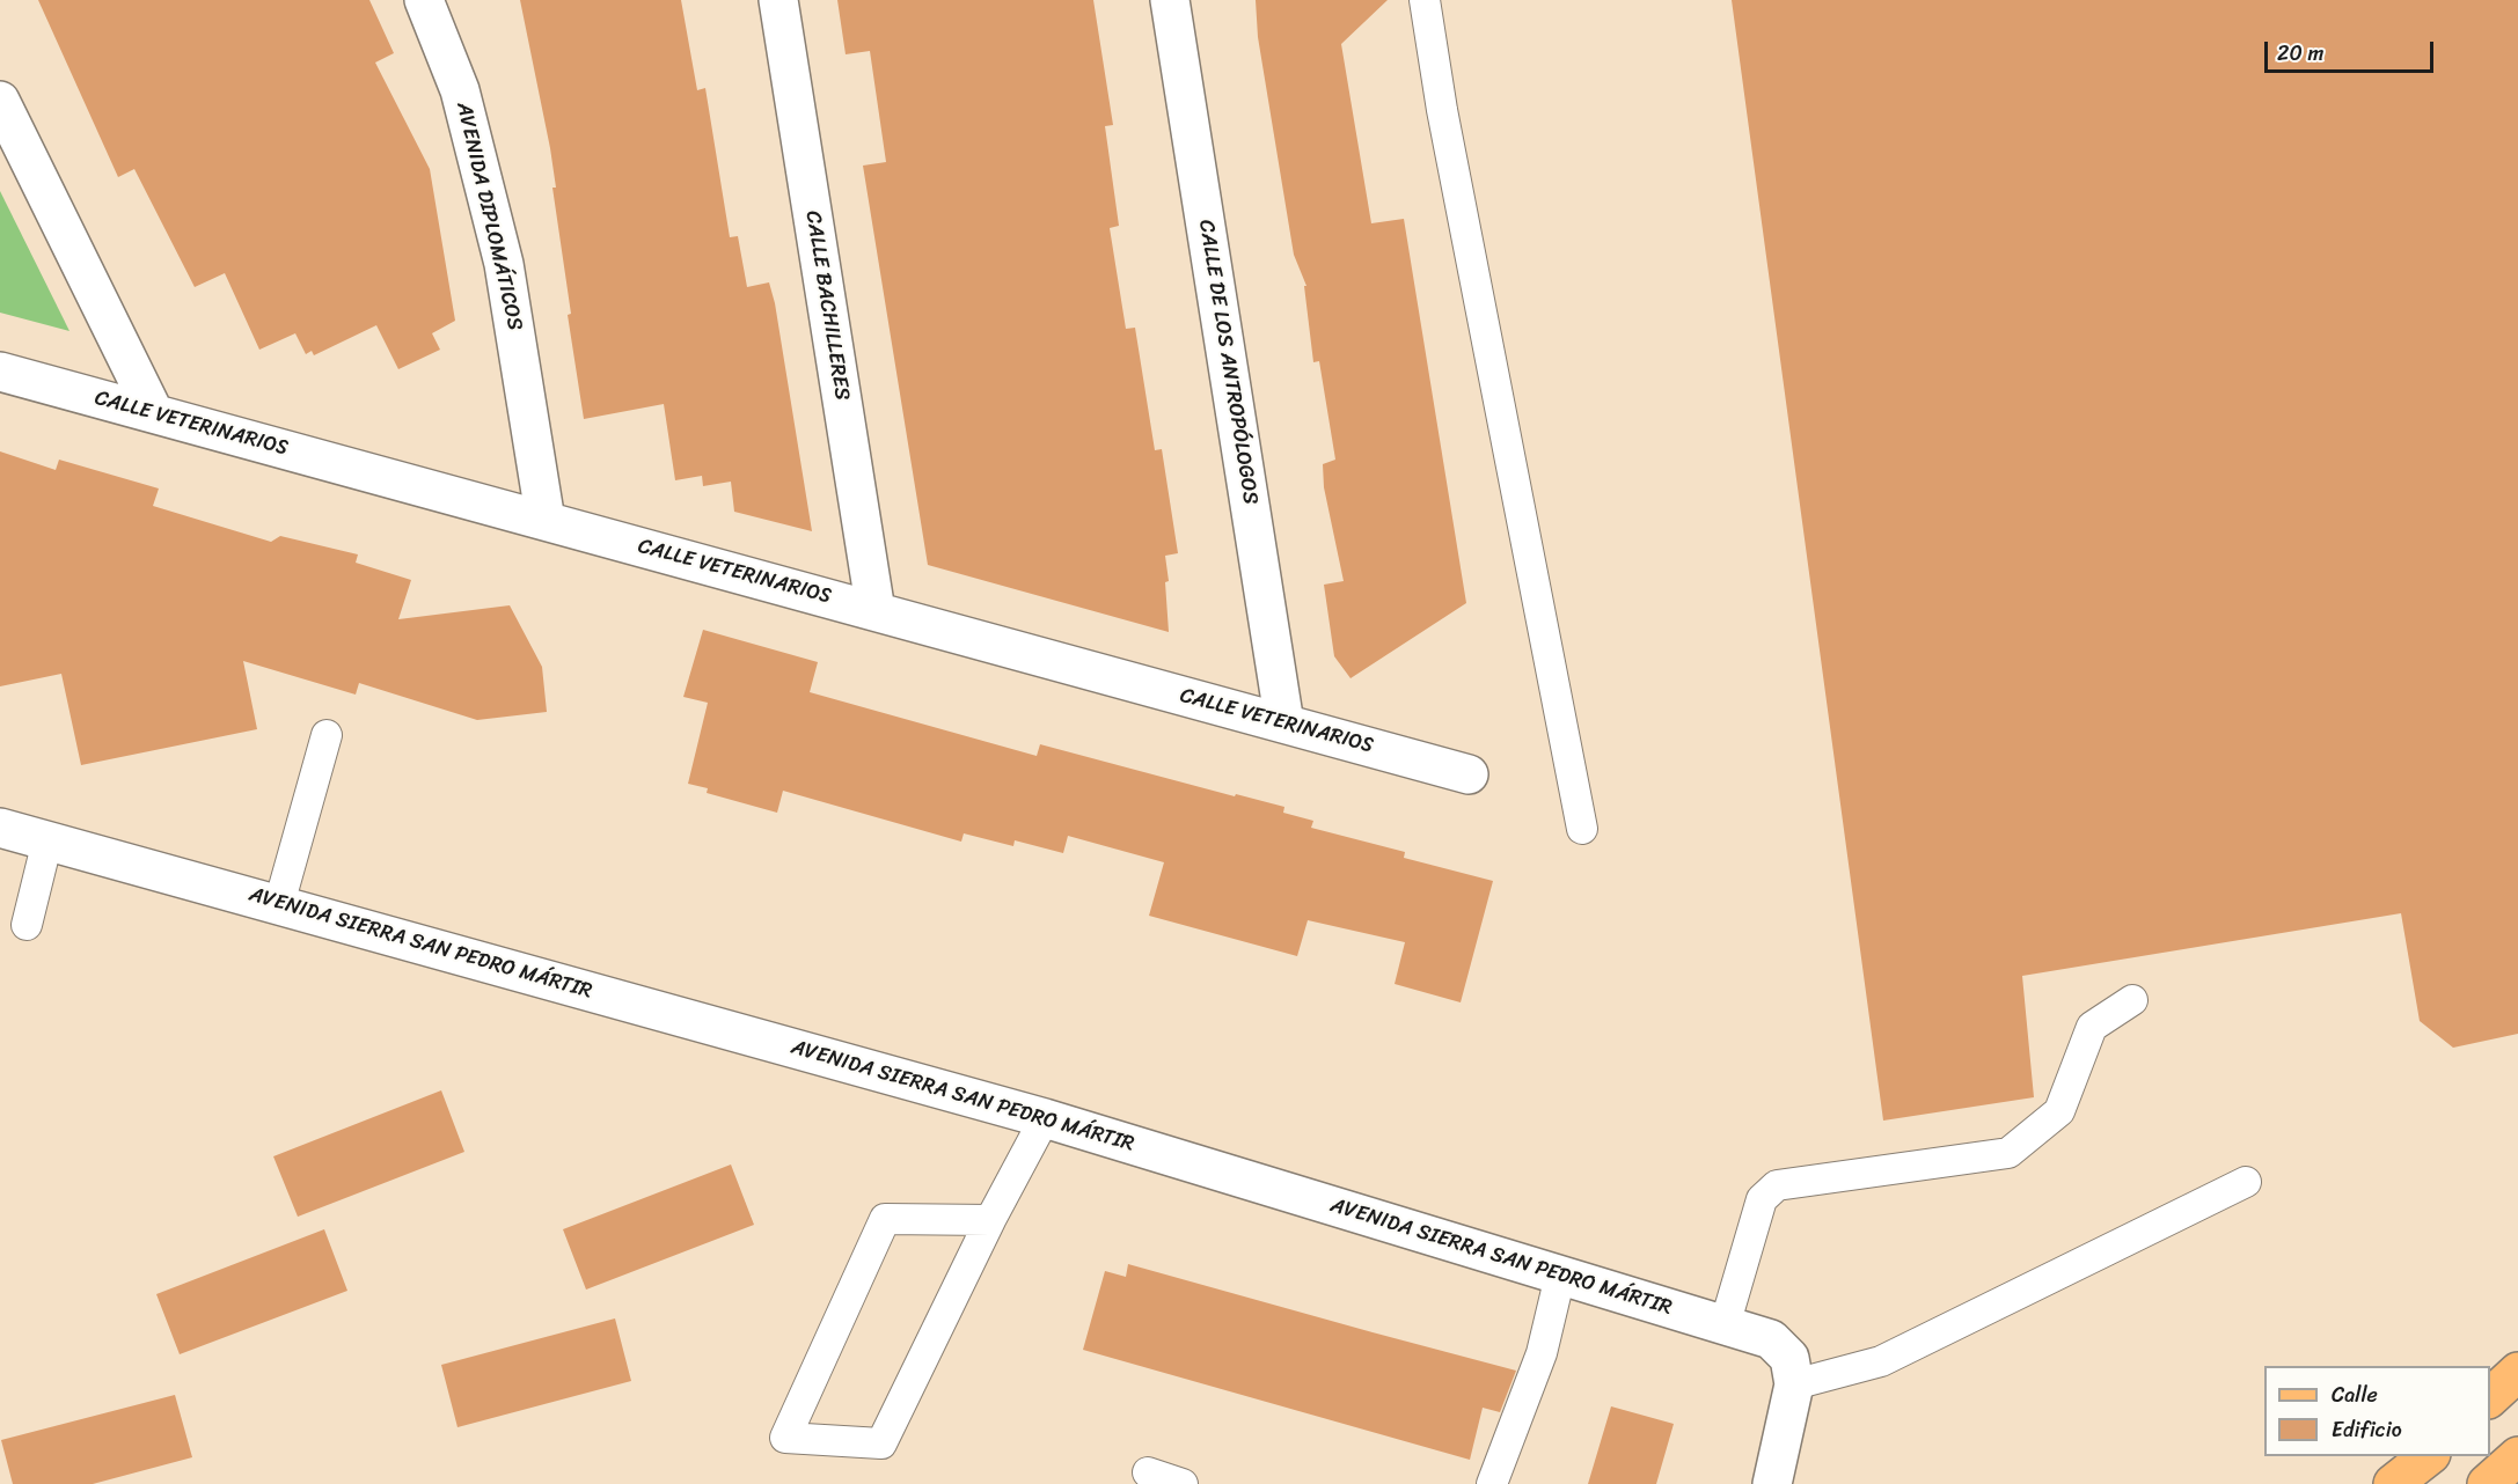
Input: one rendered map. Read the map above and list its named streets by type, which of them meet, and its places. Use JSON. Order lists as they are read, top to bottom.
{
  "streets": {
    "street": [
      "AVENIDA DIPLOMÁTICOS",
      "CALLE BACHILLERES",
      "CALLE DE LOS ANTROPÓLOGOS",
      "CALLE VETERINARIOS",
      "AVENIDA SIERRA SAN PEDRO MÁRTIR"
    ]
  },
  "crossings": [
    ["AVENIDA DIPLOMÁTICOS", "CALLE VETERINARIOS"],
    ["CALLE BACHILLERES", "CALLE VETERINARIOS"],
    ["CALLE DE LOS ANTROPÓLOGOS", "CALLE VETERINARIOS"]
  ],
  "legend": ["Calle", "Edificio"],
  "scale_bar": "20 m"
}
